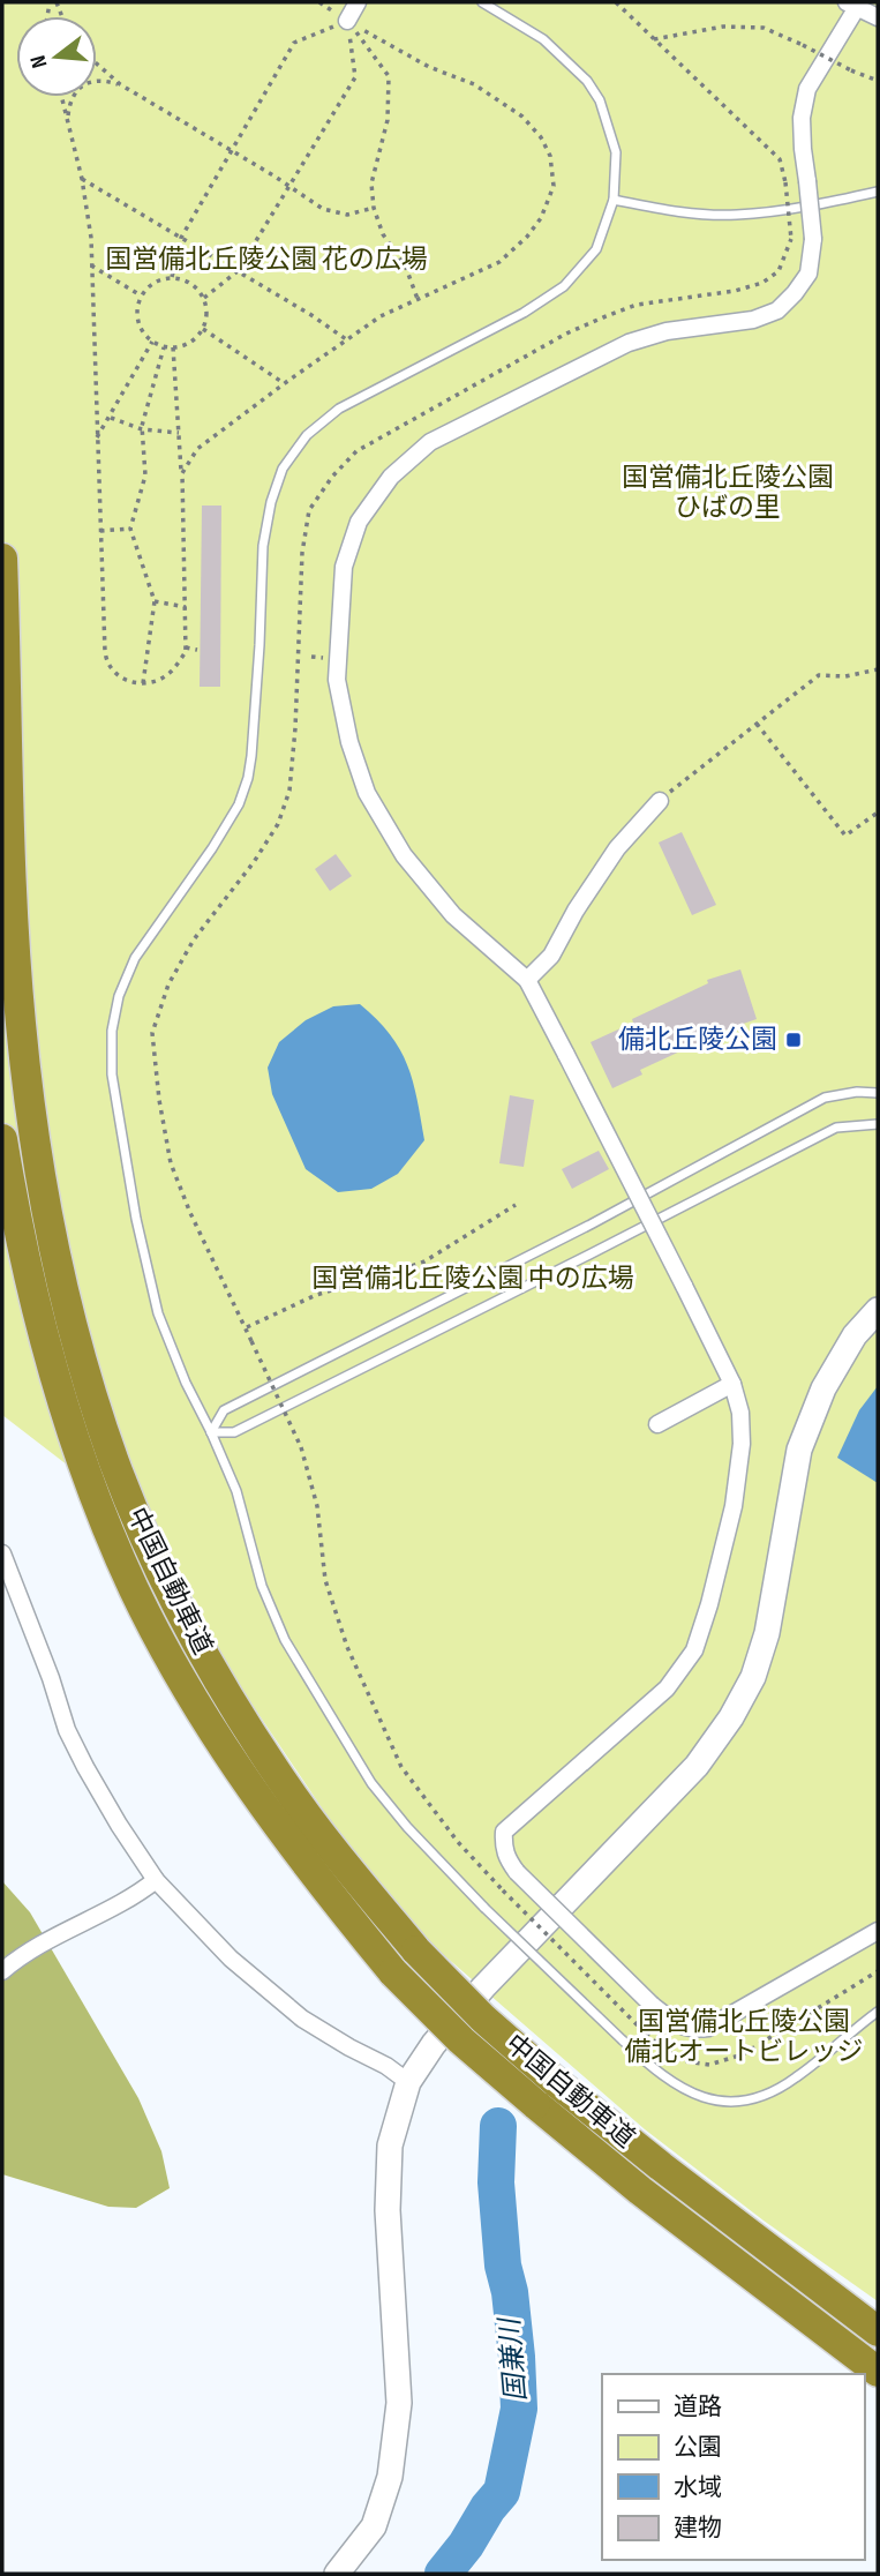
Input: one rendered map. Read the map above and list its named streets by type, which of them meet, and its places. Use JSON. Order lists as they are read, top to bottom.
{
  "streets": {
    "highway": ["中国自動車道"]
  },
  "water": ["国兼川"],
  "parks": [
    "国営備北丘陵公園 花の広場",
    "国営備北丘陵公園 ひばの里",
    "国営備北丘陵公園 中の広場",
    "国営備北丘陵公園 備北オートビレッジ"
  ],
  "places": {
    "transit": ["備北丘陵公園"]
  },
  "legend": [
    "道路",
    "公園",
    "水域",
    "建物"
  ],
  "north": "left"
}
